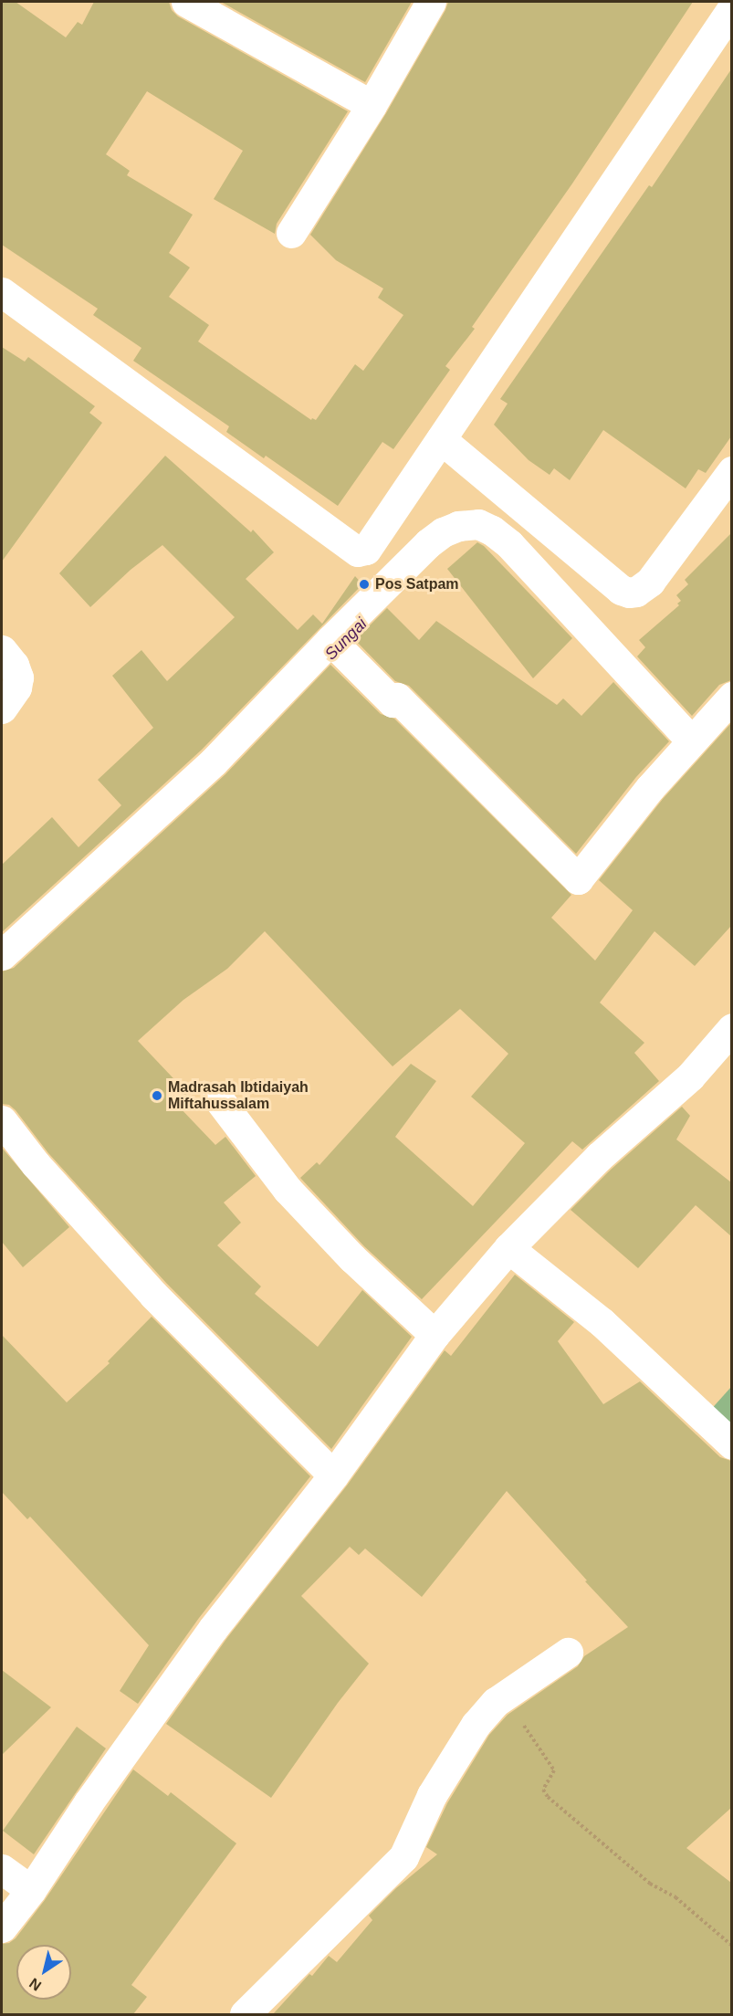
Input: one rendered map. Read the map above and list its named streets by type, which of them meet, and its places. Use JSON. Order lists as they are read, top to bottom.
{
  "water": ["Sungai"],
  "places": ["Pos Satpam", "Madrasah Ibtidaiyah Miftahussalam"],
  "north": "bottom left"
}
